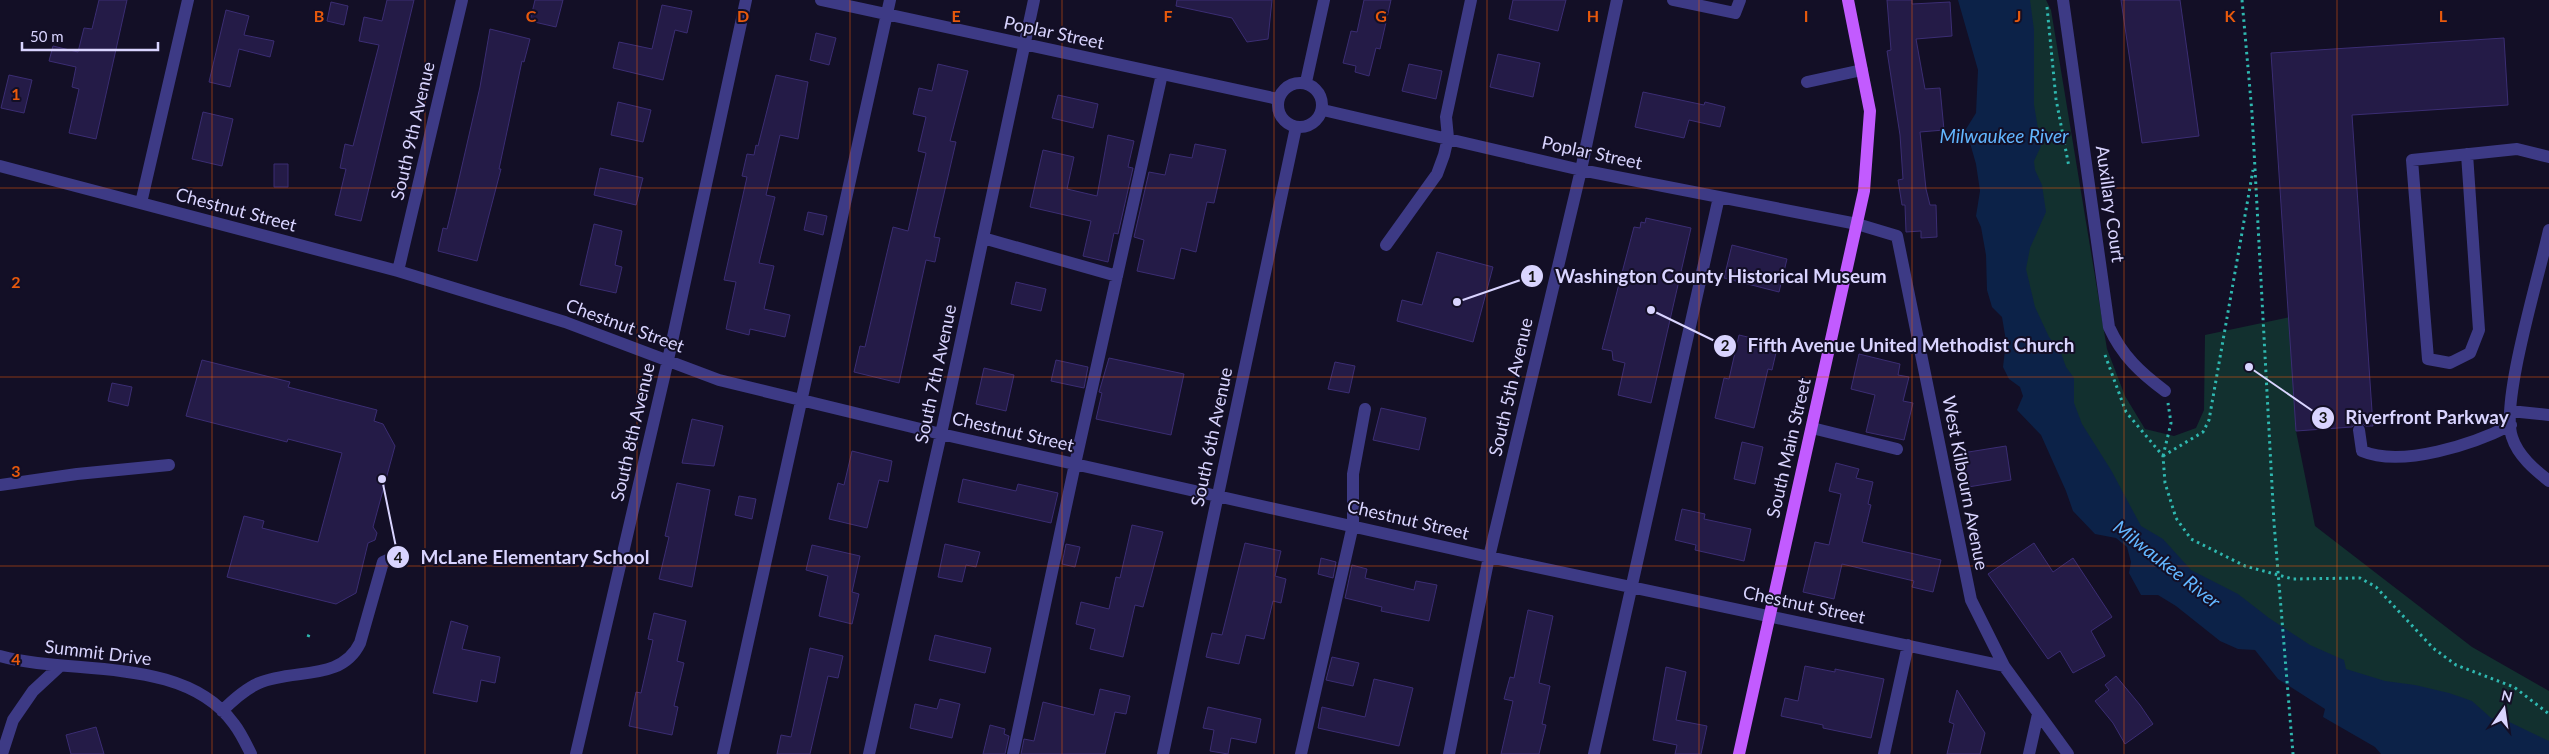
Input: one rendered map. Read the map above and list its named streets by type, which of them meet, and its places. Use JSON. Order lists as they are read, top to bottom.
{
  "streets": {
    "main road": ["South Main Street"],
    "street": [
      "Poplar Street",
      "South 9th Avenue",
      "Auxillary Court",
      "Chestnut Street",
      "South 7th Avenue",
      "South 5th Avenue",
      "South 8th Avenue",
      "South 6th Avenue",
      "West Kilbourn Avenue",
      "Summit Drive"
    ]
  },
  "crossings": [
    ["Poplar Street", "South 7th Avenue"],
    ["Poplar Street", "South 5th Avenue"],
    ["Poplar Street", "South 6th Avenue"],
    ["Poplar Street", "South Main Street"],
    ["Poplar Street", "West Kilbourn Avenue"],
    ["South 9th Avenue", "Chestnut Street"],
    ["Chestnut Street", "South 7th Avenue"],
    ["Chestnut Street", "South 5th Avenue"],
    ["Chestnut Street", "South 8th Avenue"],
    ["Chestnut Street", "South 6th Avenue"],
    ["Chestnut Street", "South Main Street"],
    ["Chestnut Street", "West Kilbourn Avenue"],
    ["South Main Street", "West Kilbourn Avenue"]
  ],
  "water": ["Milwaukee River"],
  "places": [
    "Washington County Historical Museum",
    "Fifth Avenue United Methodist Church",
    "Riverfront Parkway",
    "McLane Elementary School"
  ],
  "scale_bar": "50 m",
  "north": "top",
  "grid": {
    "columns": [
      "B",
      "C",
      "D",
      "E",
      "F",
      "G",
      "H",
      "I",
      "J",
      "K",
      "L"
    ],
    "rows": [
      "1",
      "2",
      "3",
      "4"
    ]
  }
}
